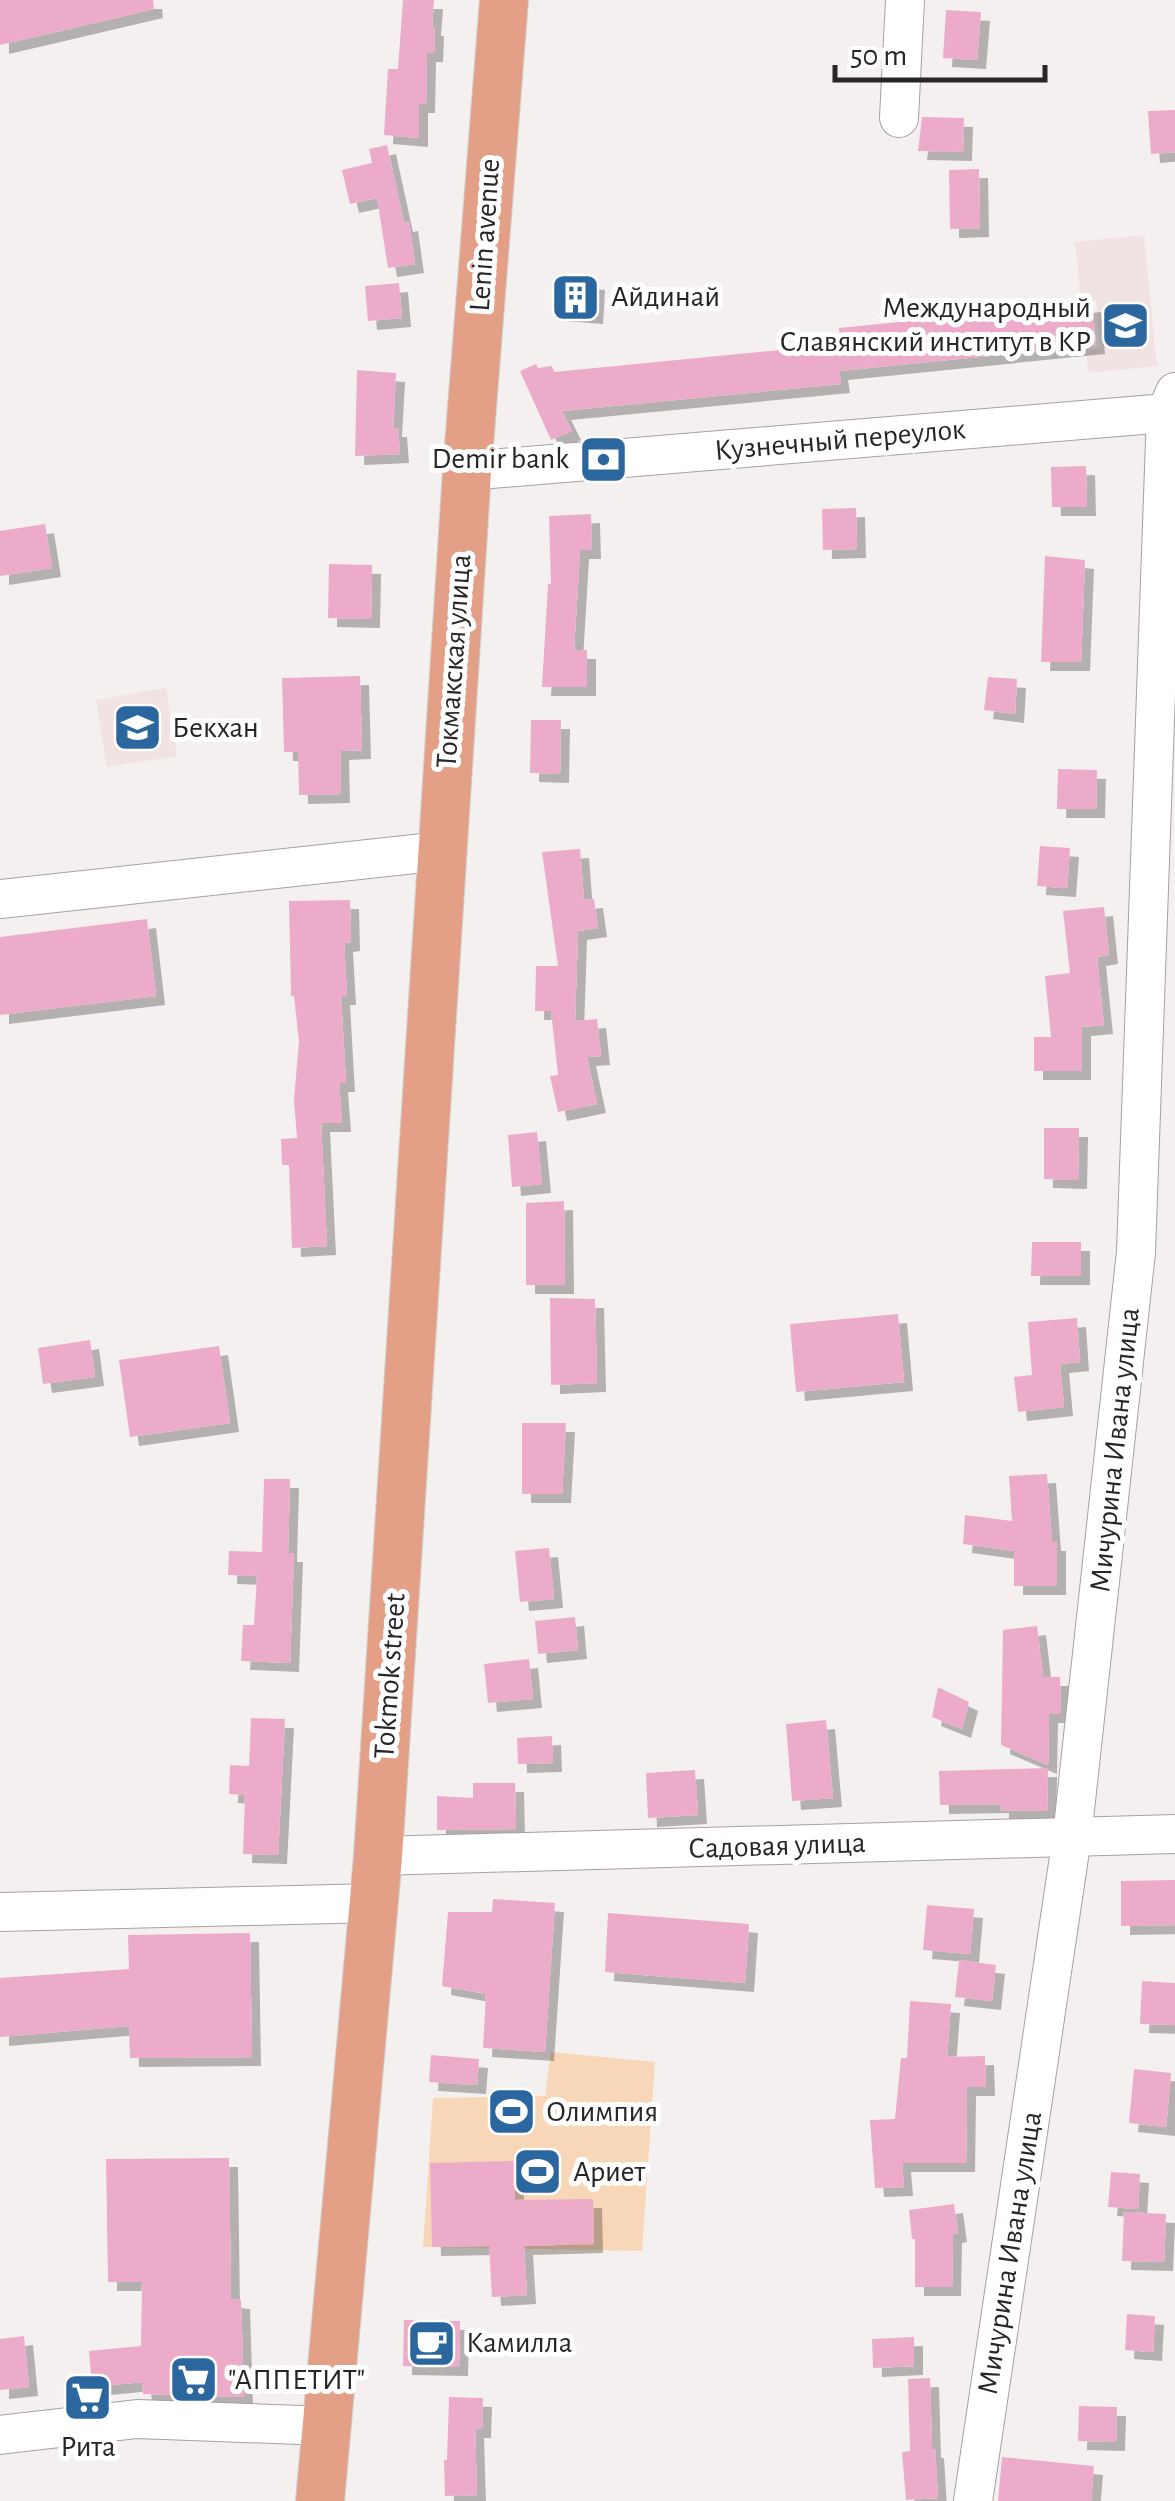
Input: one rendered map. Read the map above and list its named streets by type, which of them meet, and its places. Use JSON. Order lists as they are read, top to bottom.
{
  "streets": {
    "main road": ["Lenin avenue", "Токмакская улица", "Tokmok street"],
    "street": ["Кузнечный переулок", "Мичурина Ивана улица", "Садовая улица"]
  },
  "crossings": [
    ["Lenin avenue", "Кузнечный переулок"],
    ["Lenin avenue", "Токмакская улица"],
    ["Кузнечный переулок", "Токмакская улица"],
    ["Кузнечный переулок", "Мичурина Ивана улица"],
    ["Токмакская улица", "Tokmok street"],
    ["Мичурина Ивана улица", "Садовая улица"],
    ["Tokmok street", "Садовая улица"]
  ],
  "places": {
    "building": ["Айдинай"],
    "school or university": ["Международный Славянский институт в КР", "Бекхан"],
    "bank": ["Demir bank"],
    "sports": ["Олимпия", "Ариет"],
    "cafe": ["Камилла"],
    "supermarket": ["\"АППЕТИТ\"", "Рита"]
  },
  "scale_bar": "50 m"
}
